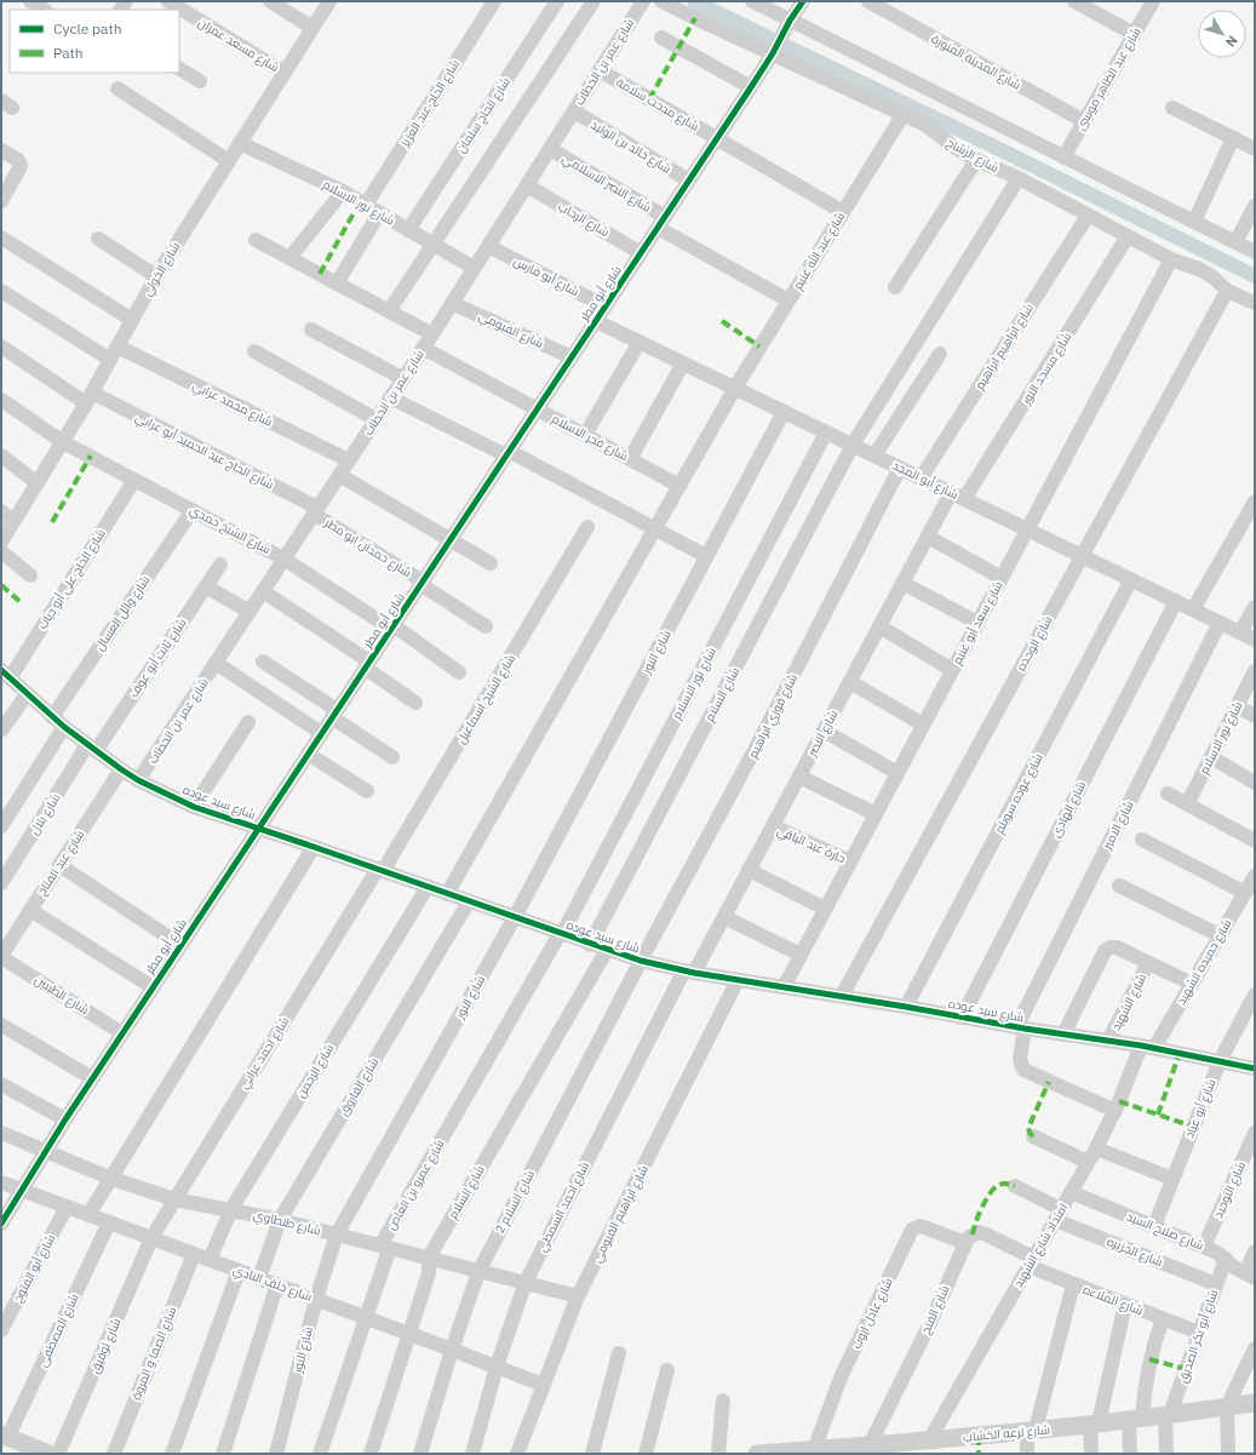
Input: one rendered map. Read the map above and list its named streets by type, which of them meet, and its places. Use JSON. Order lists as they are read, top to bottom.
{
  "streets": {
    "street": [
      "شارع مسعد عمران",
      "شارع عمر بن الخطاب",
      "شارع المدينة المنورة",
      "شارع عبد الظاهر موسى",
      "شارع الحاج عبد العزيز",
      "شارع مدحت سلامة",
      "شارع الحاج سلمان",
      "شارع خالد بن الوليد",
      "شارع الرشاح",
      "شارع النصر الاسلامي",
      "شارع نور الاسلام",
      "شارع الرحاب",
      "شارع عبد الله غنيم",
      "شارع الخولي",
      "شارع أبو فارس",
      "شارع أبو مطر",
      "شارع الفيومي",
      "شارع ابراهيم ابراهيم",
      "شارع مسجد النور",
      "شارع محمد عرابي",
      "شارع فجر الاسلام",
      "شارع الحاج عبد الحميد أبو عرابي",
      "شارع أبو المجد",
      "شارع الشيخ حمدي",
      "شارع حمدان ابو مطر",
      "شارع الحاج علي أبو دياب",
      "شارع وائل العسال",
      "شارع سعد أبو غنيم",
      "شارع الوحده",
      "شارع النور",
      "شارع ثابت أبو عوف",
      "شارع السلام",
      "شارع الشيخ اسماعيل",
      "شارع فوزي ابراهيم",
      "شارع النصر",
      "شارع عوده سويلم",
      "شارع سيد عوده",
      "شارع الهادى",
      "شارع بلال",
      "شارع الامير",
      "حارة عبد الباقي",
      "شارع عبد الفتاح",
      "شارع حميده الشهيد",
      "شارع الطيبين",
      "شارع الشهيد",
      "شارع احمد عرابي",
      "شارع الرحمن",
      "شارع الفاروق",
      "شارع أبو عياد",
      "شارع عمرو بن العاص",
      "شارع التوحيد",
      "شارع السلام 2",
      "شارع احمد السمطي",
      "شارع ابراهيم الفيومي",
      "شارع طنطاوي",
      "شارع صلاح السيد",
      "امتداد شارع الشهيد",
      "شارع الجزيره",
      "شارع أبو الفتوح",
      "شارع خلف النادي",
      "شارع الملاءه",
      "شارع الفتح",
      "شارع عادل ايوب",
      "شارع المصطفى",
      "شارع أبو بكر الصديق",
      "شارع توفيق",
      "شارع الصفا و المروة",
      "شارع ترعه الخشاب"
    ]
  },
  "crossings": [
    ["شارع مسعد عمران", "شارع الخولي"],
    ["شارع عمر بن الخطاب", "شارع مدحت سلامة"],
    ["شارع عمر بن الخطاب", "شارع خالد بن الوليد"],
    ["شارع عمر بن الخطاب", "شارع النصر الاسلامي"],
    ["شارع عمر بن الخطاب", "شارع نور الاسلام"],
    ["شارع عمر بن الخطاب", "شارع الرحاب"],
    ["شارع عمر بن الخطاب", "شارع أبو فارس"],
    ["شارع عمر بن الخطاب", "شارع الفيومي"],
    ["شارع عمر بن الخطاب", "شارع محمد عرابي"],
    ["شارع عمر بن الخطاب", "شارع فجر الاسلام"],
    ["شارع عمر بن الخطاب", "شارع الحاج عبد الحميد أبو عرابي"],
    ["شارع عمر بن الخطاب", "شارع الشيخ حمدي"],
    ["شارع عمر بن الخطاب", "شارع حمدان ابو مطر"],
    ["شارع عمر بن الخطاب", "شارع سيد عوده"],
    ["شارع المدينة المنورة", "شارع عبد الظاهر موسى"],
    ["شارع الحاج عبد العزيز", "شارع نور الاسلام"],
    ["شارع مدحت سلامة", "شارع عبد الله غنيم"],
    ["شارع مدحت سلامة", "شارع أبو مطر"],
    ["شارع الحاج سلمان", "شارع نور الاسلام"],
    ["شارع خالد بن الوليد", "شارع أبو مطر"],
    ["شارع الرشاح", "شارع عبد الله غنيم"],
    ["شارع الرشاح", "شارع أبو مطر"],
    ["شارع الرشاح", "شارع ابراهيم ابراهيم"],
    ["شارع الرشاح", "شارع مسجد النور"],
    ["شارع الرشاح", "شارع سعد أبو غنيم"],
    ["شارع الرشاح", "شارع الوحده"],
    ["شارع الرشاح", "شارع السلام"],
    ["شارع النصر الاسلامي", "شارع عبد الله غنيم"],
    ["شارع النصر الاسلامي", "شارع أبو مطر"],
    ["شارع نور الاسلام", "شارع الخولي"],
    ["شارع نور الاسلام", "شارع أبو المجد"],
    ["شارع نور الاسلام", "شارع سيد عوده"],
    ["شارع نور الاسلام", "شارع عمرو بن العاص"],
    ["شارع الرحاب", "شارع أبو مطر"],
    ["شارع عبد الله غنيم", "شارع فجر الاسلام"],
    ["شارع عبد الله غنيم", "شارع أبو المجد"],
    ["شارع عبد الله غنيم", "شارع سيد عوده"],
    ["شارع الخولي", "شارع محمد عرابي"],
    ["شارع الخولي", "شارع الحاج عبد الحميد أبو عرابي"],
    ["شارع الخولي", "شارع الشيخ حمدي"],
    ["شارع أبو فارس", "شارع أبو مطر"],
    ["شارع أبو مطر", "شارع الفيومي"],
    ["شارع أبو مطر", "شارع فجر الاسلام"],
    ["شارع أبو مطر", "شارع أبو المجد"],
    ["شارع أبو مطر", "شارع الشيخ حمدي"],
    ["شارع أبو مطر", "شارع حمدان ابو مطر"],
    ["شارع أبو مطر", "شارع سيد عوده"],
    ["شارع أبو مطر", "شارع الطيبين"],
    ["شارع أبو مطر", "شارع طنطاوي"],
    ["شارع أبو مطر", "شارع خلف النادي"],
    ["شارع ابراهيم ابراهيم", "شارع أبو المجد"],
    ["شارع مسجد النور", "شارع أبو المجد"],
    ["شارع مسجد النور", "شارع النصر"],
    ["شارع الحاج عبد الحميد أبو عرابي", "شارع حمدان ابو مطر"],
    ["شارع أبو المجد", "شارع سعد أبو غنيم"],
    ["شارع أبو المجد", "شارع الوحده"],
    ["شارع أبو المجد", "شارع النور"],
    ["شارع أبو المجد", "شارع السلام"],
    ["شارع أبو المجد", "شارع فوزي ابراهيم"],
    ["شارع أبو المجد", "شارع النصر"],
    ["شارع أبو المجد", "شارع عوده سويلم"],
    ["شارع أبو المجد", "شارع الهادى"],
    ["شارع أبو المجد", "شارع الامير"],
    ["شارع الشيخ حمدي", "شارع الحاج علي أبو دياب"],
    ["شارع الشيخ حمدي", "شارع وائل العسال"],
    ["شارع الحاج علي أبو دياب", "شارع سيد عوده"],
    ["شارع وائل العسال", "شارع سيد عوده"],
    ["شارع سعد أبو غنيم", "شارع سيد عوده"],
    ["شارع سعد أبو غنيم", "حارة عبد الباقي"],
    ["شارع الوحده", "شارع سيد عوده"],
    ["شارع النور", "شارع سيد عوده"],
    ["شارع النور", "شارع طنطاوي"],
    ["شارع النور", "شارع خلف النادي"],
    ["شارع ثابت أبو عوف", "شارع سيد عوده"],
    ["شارع ثابت أبو عوف", "شارع بلال"],
    ["شارع السلام", "شارع سيد عوده"],
    ["شارع السلام", "شارع طنطاوي"],
    ["شارع السلام", "شارع خلف النادي"],
    ["شارع الشيخ اسماعيل", "شارع سيد عوده"],
    ["شارع الشيخ اسماعيل", "شارع احمد عرابي"],
    ["شارع فوزي ابراهيم", "شارع سيد عوده"],
    ["شارع فوزي ابراهيم", "شارع السلام 2"],
    ["شارع النصر", "شارع سيد عوده"],
    ["شارع النصر", "حارة عبد الباقي"],
    ["شارع النصر", "شارع احمد السمطي"],
    ["شارع عوده سويلم", "شارع سيد عوده"],
    ["شارع سيد عوده", "شارع الهادى"],
    ["شارع سيد عوده", "شارع بلال"],
    ["شارع سيد عوده", "شارع الامير"],
    ["شارع سيد عوده", "شارع عبد الفتاح"],
    ["شارع سيد عوده", "شارع حميده الشهيد"],
    ["شارع سيد عوده", "شارع الشهيد"],
    ["شارع سيد عوده", "شارع احمد عرابي"],
    ["شارع سيد عوده", "شارع الرحمن"],
    ["شارع سيد عوده", "شارع الفاروق"],
    ["شارع سيد عوده", "شارع أبو عياد"],
    ["شارع سيد عوده", "شارع عمرو بن العاص"],
    ["شارع سيد عوده", "شارع السلام 2"],
    ["شارع سيد عوده", "شارع احمد السمطي"],
    ["شارع سيد عوده", "شارع ابراهيم الفيومي"],
    ["شارع سيد عوده", "امتداد شارع الشهيد"],
    ["شارع الامير", "امتداد شارع الشهيد"],
    ["شارع عبد الفتاح", "شارع الطيبين"],
    ["شارع حميده الشهيد", "امتداد شارع الشهيد"],
    ["شارع احمد عرابي", "شارع طنطاوي"],
    ["شارع احمد عرابي", "شارع خلف النادي"],
    ["شارع احمد عرابي", "شارع توفيق"],
    ["شارع الرحمن", "شارع طنطاوي"],
    ["شارع الرحمن", "شارع خلف النادي"],
    ["شارع الفاروق", "شارع طنطاوي"],
    ["شارع الفاروق", "شارع خلف النادي"],
    ["شارع أبو عياد", "شارع صلاح السيد"],
    ["شارع عمرو بن العاص", "شارع طنطاوي"],
    ["شارع عمرو بن العاص", "شارع خلف النادي"],
    ["شارع التوحيد", "شارع صلاح السيد"],
    ["شارع السلام 2", "شارع طنطاوي"],
    ["شارع السلام 2", "شارع خلف النادي"],
    ["شارع احمد السمطي", "شارع طنطاوي"],
    ["شارع احمد السمطي", "شارع خلف النادي"],
    ["شارع ابراهيم الفيومي", "شارع طنطاوي"],
    ["شارع ابراهيم الفيومي", "شارع خلف النادي"],
    ["شارع صلاح السيد", "امتداد شارع الشهيد"],
    ["شارع صلاح السيد", "شارع أبو بكر الصديق"],
    ["امتداد شارع الشهيد", "شارع الجزيره"],
    ["امتداد شارع الشهيد", "شارع الملاءه"],
    ["امتداد شارع الشهيد", "شارع ترعه الخشاب"],
    ["شارع الجزيره", "شارع أبو بكر الصديق"],
    ["شارع أبو الفتوح", "شارع خلف النادي"],
    ["شارع خلف النادي", "شارع المصطفى"],
    ["شارع خلف النادي", "شارع توفيق"],
    ["شارع خلف النادي", "شارع الصفا و المروة"],
    ["شارع الملاءه", "شارع أبو بكر الصديق"],
    ["شارع الفتح", "شارع عادل ايوب"],
    ["شارع الفتح", "شارع ترعه الخشاب"],
    ["شارع عادل ايوب", "شارع ترعه الخشاب"],
    ["شارع أبو بكر الصديق", "شارع ترعه الخشاب"]
  ],
  "legend": ["Cycle path", "Path"],
  "north": "bottom right"
}
